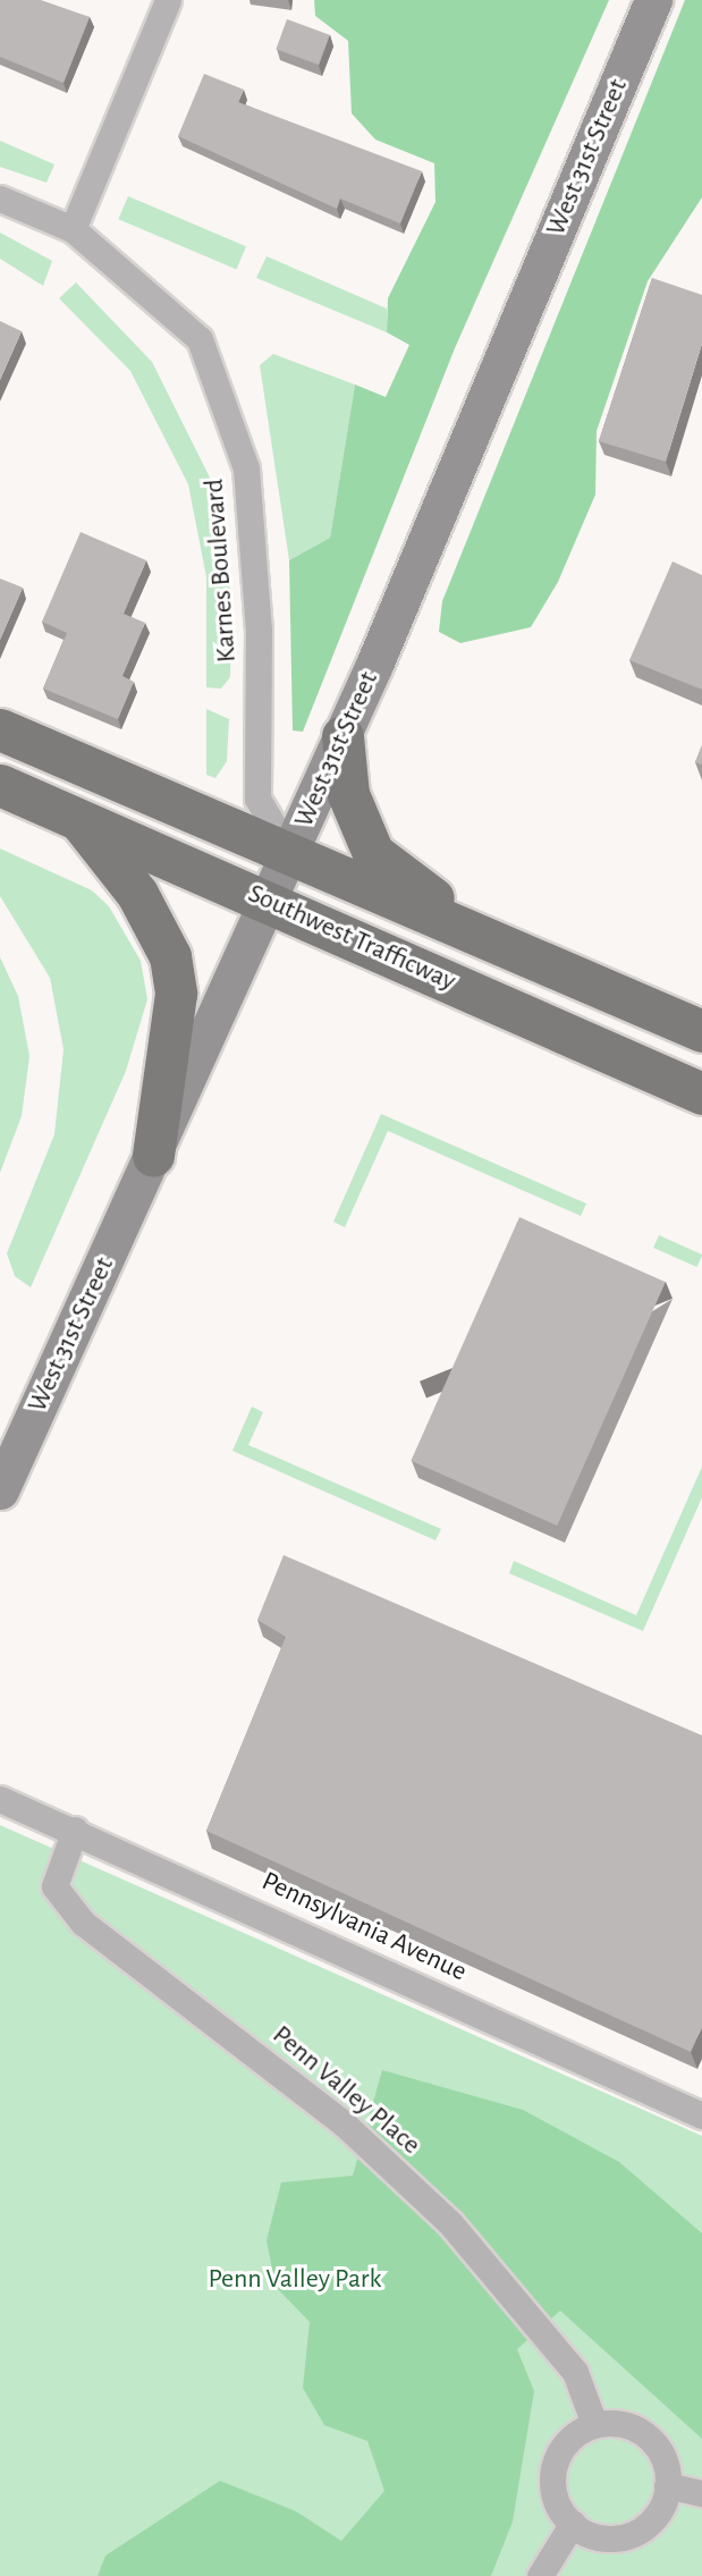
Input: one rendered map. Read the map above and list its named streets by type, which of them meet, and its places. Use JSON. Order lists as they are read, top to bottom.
{
  "streets": {
    "main road": ["West 31st Street", "Southwest Trafficway"],
    "street": ["Karnes Boulevard", "Pennsylvania Avenue", "Penn Valley Place"]
  },
  "crossings": [
    ["West 31st Street", "Karnes Boulevard"],
    ["West 31st Street", "Southwest Trafficway"],
    ["Karnes Boulevard", "Southwest Trafficway"],
    ["Pennsylvania Avenue", "Penn Valley Place"]
  ],
  "parks": ["Penn Valley Park"]
}
